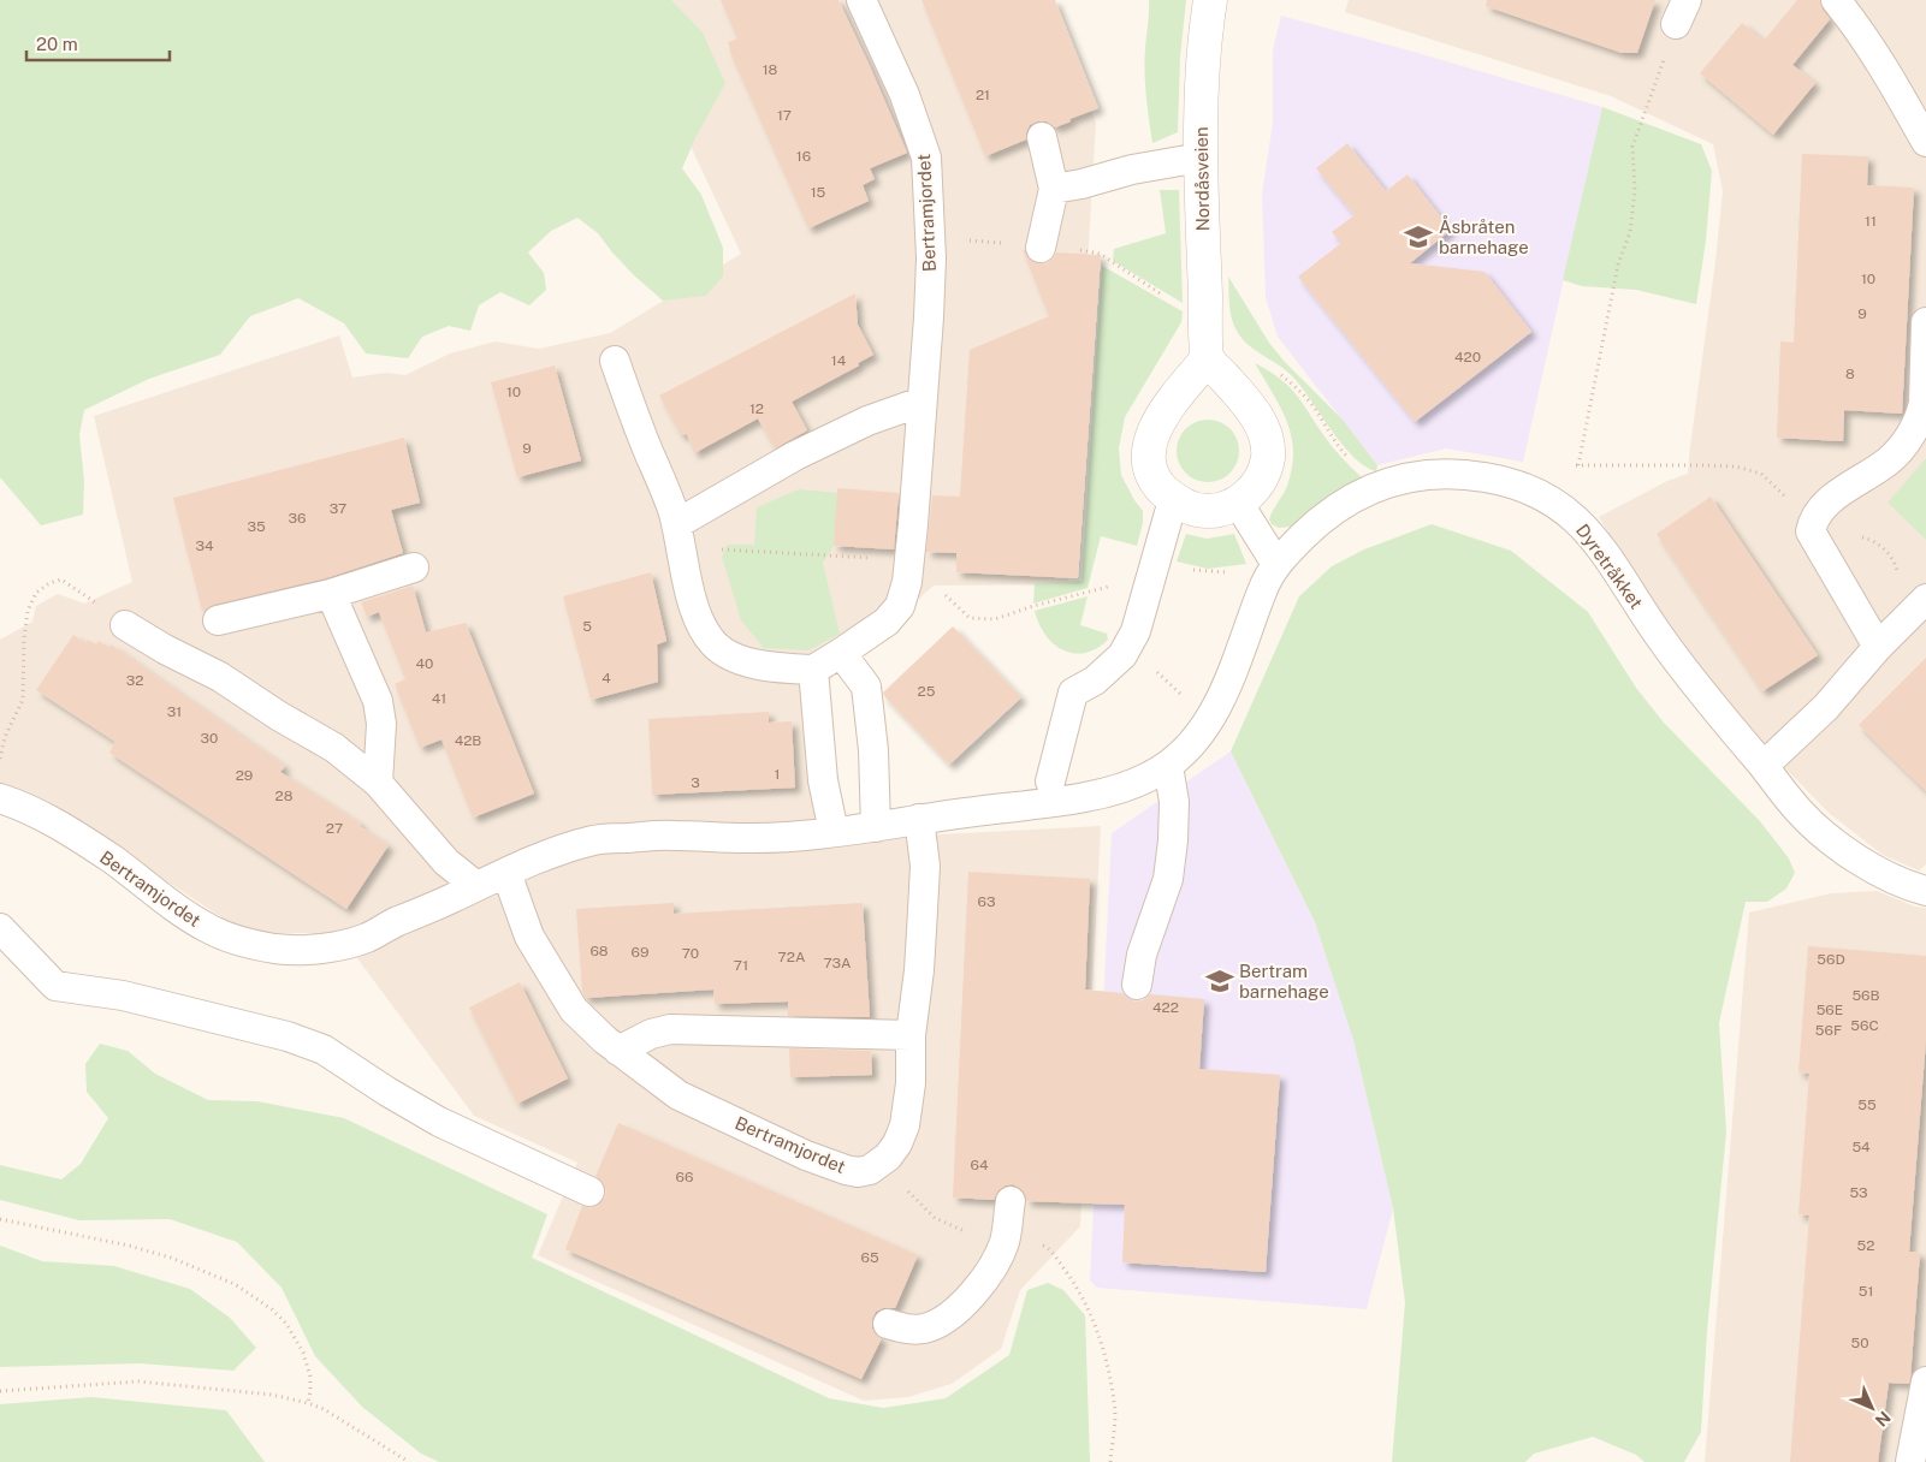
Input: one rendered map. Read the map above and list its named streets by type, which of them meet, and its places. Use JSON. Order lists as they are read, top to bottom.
{
  "streets": {
    "street": ["Nordåsveien"],
    "lane": ["Bertramjordet", "Dyretråkket"]
  },
  "crossings": [
    ["Bertramjordet", "Dyretråkket"]
  ],
  "places": {
    "school or university": ["Åsbråten barnehage", "Bertram barnehage"]
  },
  "house_numbers": [
    "18",
    "21",
    "17",
    "16",
    "15",
    "11",
    "10",
    "9",
    "420",
    "14",
    "8",
    "10",
    "12",
    "9",
    "37",
    "36",
    "35",
    "34",
    "5",
    "40",
    "4",
    "32",
    "25",
    "41",
    "31",
    "30",
    "42B",
    "1",
    "29",
    "3",
    "28",
    "27",
    "63",
    "68",
    "69",
    "70",
    "72A",
    "56D",
    "73A",
    "71",
    "56B",
    "422",
    "56E",
    "56C",
    "56F",
    "55",
    "54",
    "64",
    "66",
    "53",
    "52",
    "65",
    "51",
    "50"
  ],
  "scale_bar": "20 m",
  "north": "bottom right"
}
